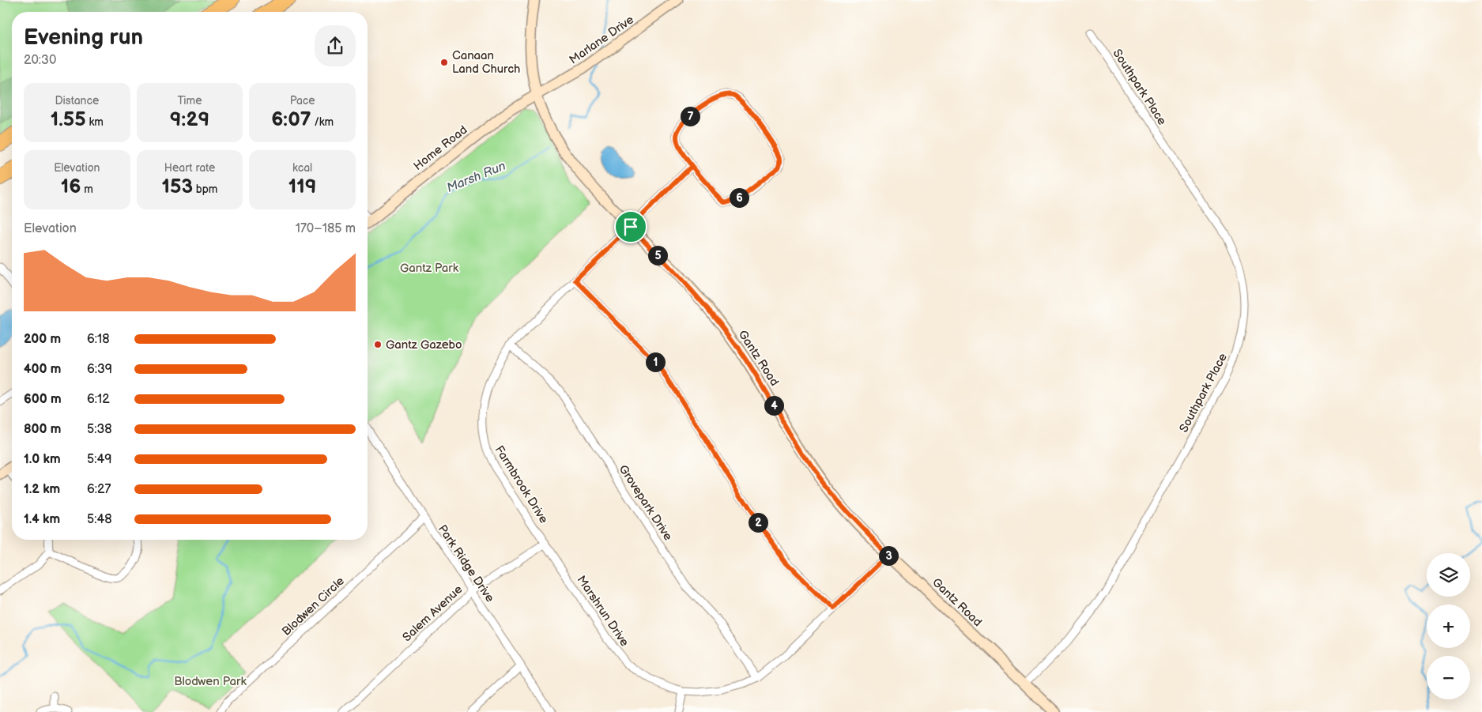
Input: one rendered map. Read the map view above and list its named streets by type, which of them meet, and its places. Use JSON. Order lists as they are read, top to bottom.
{
  "streets": {
    "main road": ["Marlane Drive", "Home Road", "Gantz Road"],
    "street": [
      "Southpark Place",
      "Farmbrook Drive",
      "Grovepark Drive",
      "Park Ridge Drive",
      "Blodwen Circle",
      "Marshrun Drive",
      "Salem Avenue"
    ]
  },
  "crossings": [
    ["Marlane Drive", "Home Road"],
    ["Marlane Drive", "Gantz Road"],
    ["Southpark Place", "Gantz Road"],
    ["Home Road", "Gantz Road"],
    ["Gantz Road", "Farmbrook Drive"],
    ["Gantz Road", "Marshrun Drive"],
    ["Farmbrook Drive", "Grovepark Drive"],
    ["Farmbrook Drive", "Marshrun Drive"],
    ["Farmbrook Drive", "Salem Avenue"],
    ["Grovepark Drive", "Marshrun Drive"],
    ["Park Ridge Drive", "Blodwen Circle"],
    ["Park Ridge Drive", "Salem Avenue"]
  ],
  "water": ["Marsh Run"],
  "parks": ["Gantz Park", "Blodwen Park"],
  "places": ["Canaan Land Church", "Gantz Gazebo"],
  "page": {
    "heading": ["Evening run", "20:30"],
    "stats": [
      ["Distance", "1.55 km"],
      ["Time", "9:29"],
      ["Pace", "6:07 /km"],
      ["Elevation", "16 m"],
      ["Heart rate", "153 bpm"],
      ["kcal", "119"]
    ],
    "pins": [
      "7",
      "6",
      "5",
      "1",
      "4",
      "2",
      "3"
    ],
    "chart": ["Elevation", "170–185 m"],
    "list": [
      {
        "name": "200 m",
        "note": "6:18"
      },
      {
        "name": "400 m",
        "note": "6:39"
      },
      {
        "name": "600 m",
        "note": "6:12"
      },
      {
        "name": "800 m",
        "note": "5:38"
      },
      {
        "name": "1.0 km",
        "note": "5:49"
      },
      {
        "name": "1.2 km",
        "note": "6:27"
      },
      {
        "name": "1.4 km",
        "note": "5:48"
      }
    ],
    "map_buttons": ["+", "−"]
  }
}
